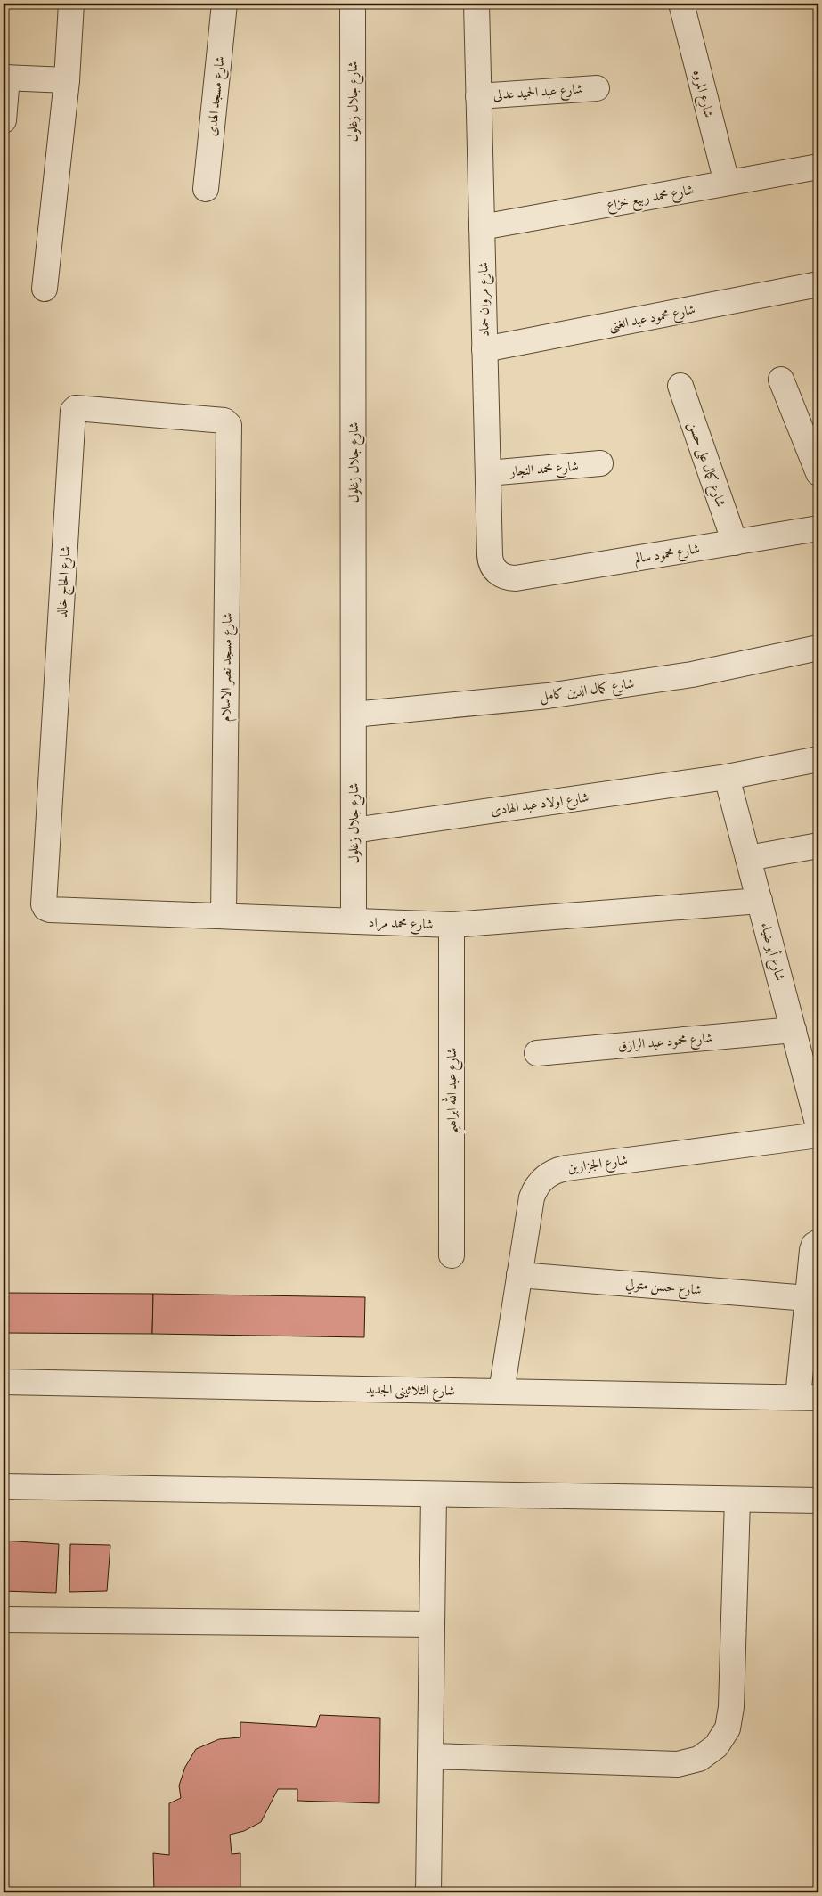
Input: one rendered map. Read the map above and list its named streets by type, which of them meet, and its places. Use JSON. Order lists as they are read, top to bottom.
{
  "streets": {
    "street": [
      "شارع عبد الحميد عدلى",
      "شارع المروه",
      "شارع مسجد الهدى",
      "شارع جلال زغلول",
      "شارع محمد ربيع خزاع",
      "شارع مروان حماد",
      "شارع محمود عبد الغنى",
      "شارع كمال على حسن",
      "شارع محمد النجار",
      "شارع محمود سالم",
      "شارع الحاج خالد",
      "شارع مسجد نصر الاسلام",
      "شارع كمال الدين كامل",
      "شارع اولاد عبد الهادى",
      "شارع محمد مراد",
      "شارع أبو ضياء",
      "شارع محمود عبد الرازق",
      "شارع عبد الله ابراهيم",
      "شارع الجزارين",
      "شارع حسن متولي",
      "شارع الثلاثينى الجديد"
    ]
  },
  "crossings": [
    ["شارع عبد الحميد عدلى", "شارع مروان حماد"],
    ["شارع المروه", "شارع محمد ربيع خزاع"],
    ["شارع جلال زغلول", "شارع كمال الدين كامل"],
    ["شارع جلال زغلول", "شارع اولاد عبد الهادى"],
    ["شارع جلال زغلول", "شارع محمد مراد"],
    ["شارع محمد ربيع خزاع", "شارع مروان حماد"],
    ["شارع مروان حماد", "شارع محمود عبد الغنى"],
    ["شارع مروان حماد", "شارع محمد النجار"],
    ["شارع مروان حماد", "شارع محمود سالم"],
    ["شارع كمال على حسن", "شارع محمود سالم"],
    ["شارع الحاج خالد", "شارع مسجد نصر الاسلام"],
    ["شارع الحاج خالد", "شارع محمد مراد"],
    ["شارع مسجد نصر الاسلام", "شارع محمد مراد"],
    ["شارع اولاد عبد الهادى", "شارع أبو ضياء"],
    ["شارع محمد مراد", "شارع أبو ضياء"],
    ["شارع محمد مراد", "شارع عبد الله ابراهيم"],
    ["شارع أبو ضياء", "شارع محمود عبد الرازق"],
    ["شارع الجزارين", "شارع حسن متولي"],
    ["شارع الجزارين", "شارع الثلاثينى الجديد"]
  ]
}
